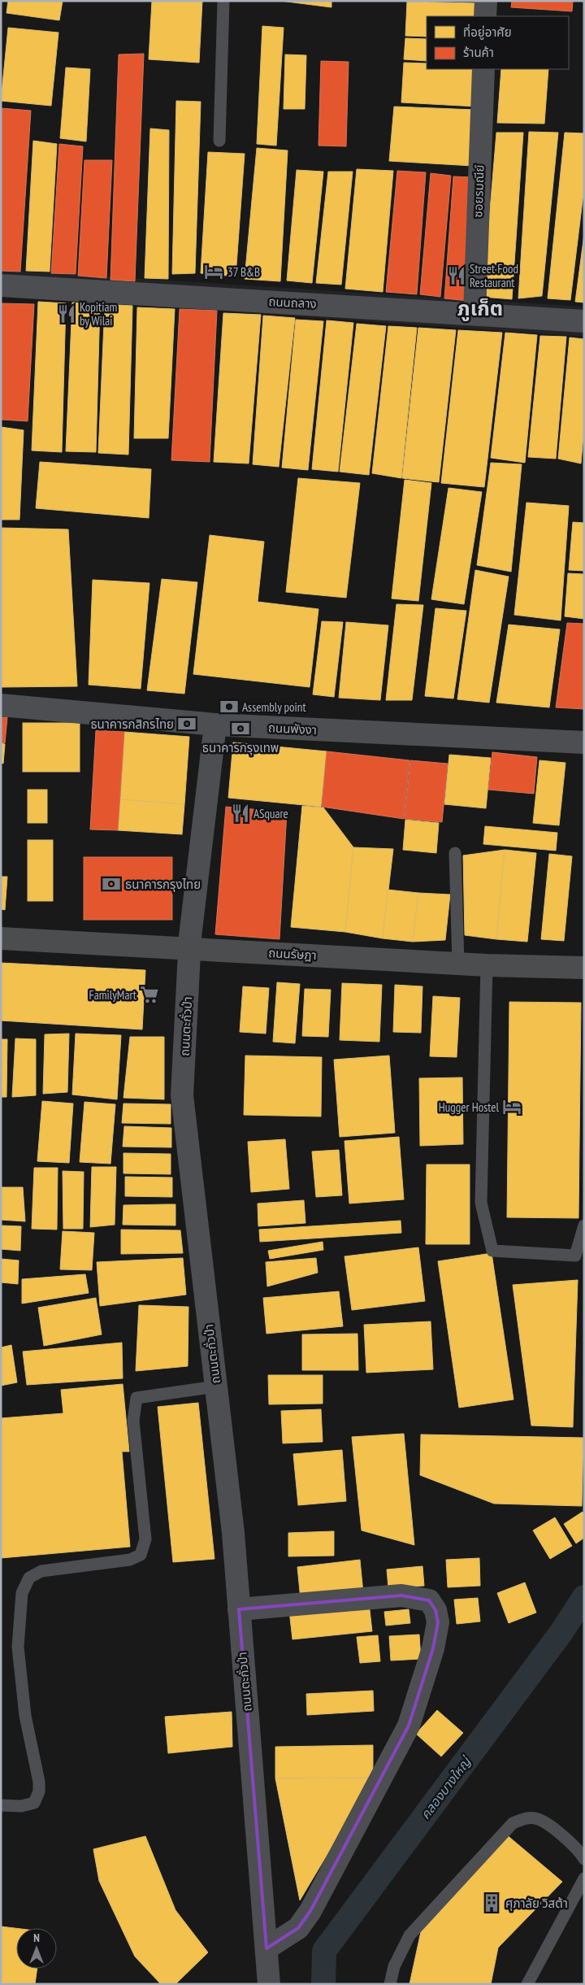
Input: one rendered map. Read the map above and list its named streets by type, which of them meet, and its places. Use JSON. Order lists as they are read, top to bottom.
{
  "streets": {
    "street": [
      "ซอยรมณีย์",
      "ถนนถลาง",
      "ถนนพังงา",
      "ถนนรัษฎา",
      "ถนนตะกั่วป่า"
    ]
  },
  "crossings": [
    ["ซอยรมณีย์", "ถนนถลาง"],
    ["ถนนพังงา", "ถนนตะกั่วป่า"],
    ["ถนนรัษฎา", "ถนนตะกั่วป่า"]
  ],
  "districts": ["ภูเก็ต"],
  "water": ["คลองบางใหญ่"],
  "places": {
    "hotel": ["37 B&B", "Hugger Hostel"],
    "restaurant": ["Street Food Restaurant", "Kopitiam by Wilai", "ASquare"],
    "bank": [
      "Assembly point",
      "ธนาคารกสิกรไทย",
      "ธนาคารกรุงเทพ",
      "ธนาคารกรุงไทย"
    ],
    "supermarket": ["FamilyMart"],
    "building": ["ศุภาลัย วิสต้า"]
  },
  "legend": ["ที่อยู่อาศัย", "ร้านค้า"],
  "north": "top"
}
